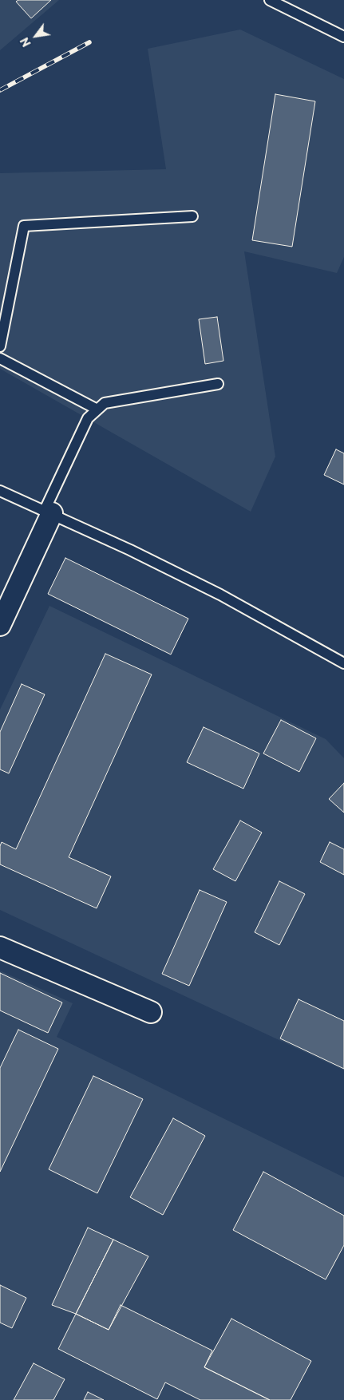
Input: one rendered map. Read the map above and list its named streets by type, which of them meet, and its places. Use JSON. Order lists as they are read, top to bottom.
{
  "north": "bottom left"
}
